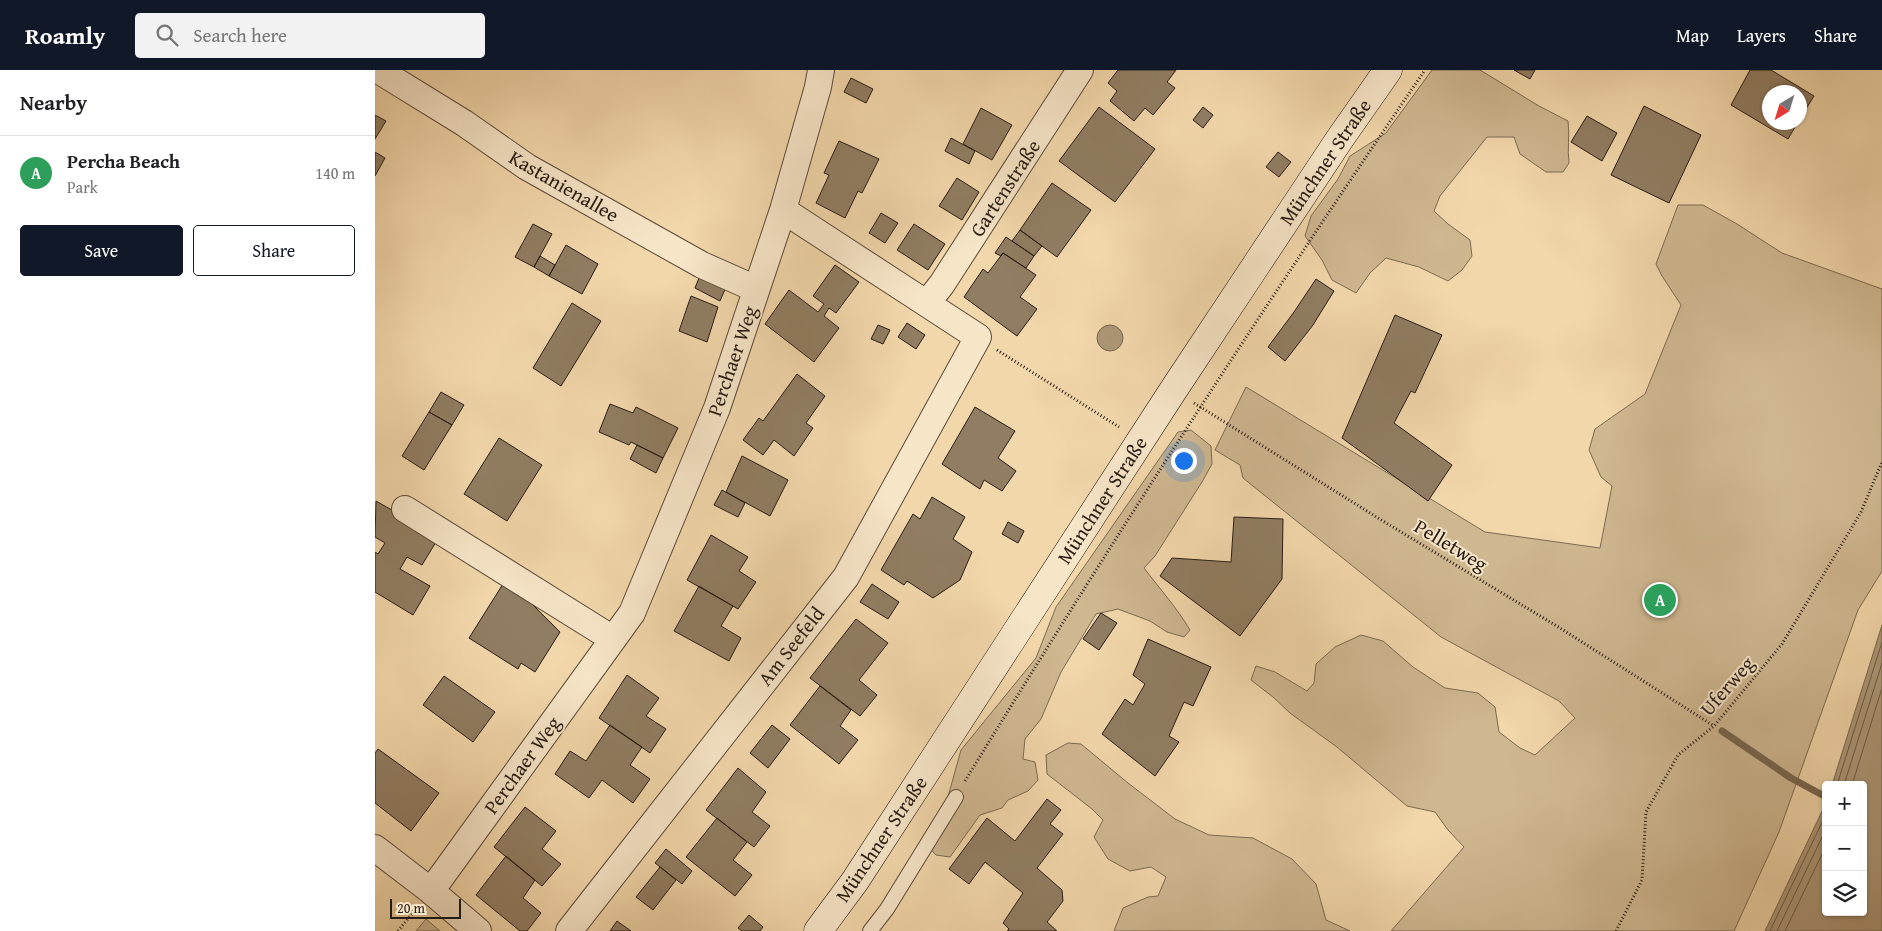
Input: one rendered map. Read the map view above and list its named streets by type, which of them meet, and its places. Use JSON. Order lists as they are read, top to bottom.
{
  "streets": {
    "main road": ["Münchner Straße"],
    "street": [
      "Kastanienallee",
      "Gartenstraße",
      "Perchaer Weg",
      "Am Seefeld"
    ],
    "path": ["Pelletweg", "Uferweg"]
  },
  "crossings": [
    ["Münchner Straße", "Pelletweg"],
    ["Kastanienallee", "Perchaer Weg"],
    ["Pelletweg", "Uferweg"]
  ],
  "scale_bar": "20 m",
  "north": "bottom left",
  "page": {
    "header": "Roamly",
    "search": "Search here",
    "nav": ["Map", "Layers", "Share"],
    "heading": "Nearby",
    "list": [
      {
        "mark": "A",
        "name": "Percha Beach",
        "note": "Park",
        "value": "140 m"
      }
    ],
    "buttons": ["Save", "Share"],
    "pins": "A",
    "map_buttons": ["+", "−"],
    "scale": "20 m"
  }
}
